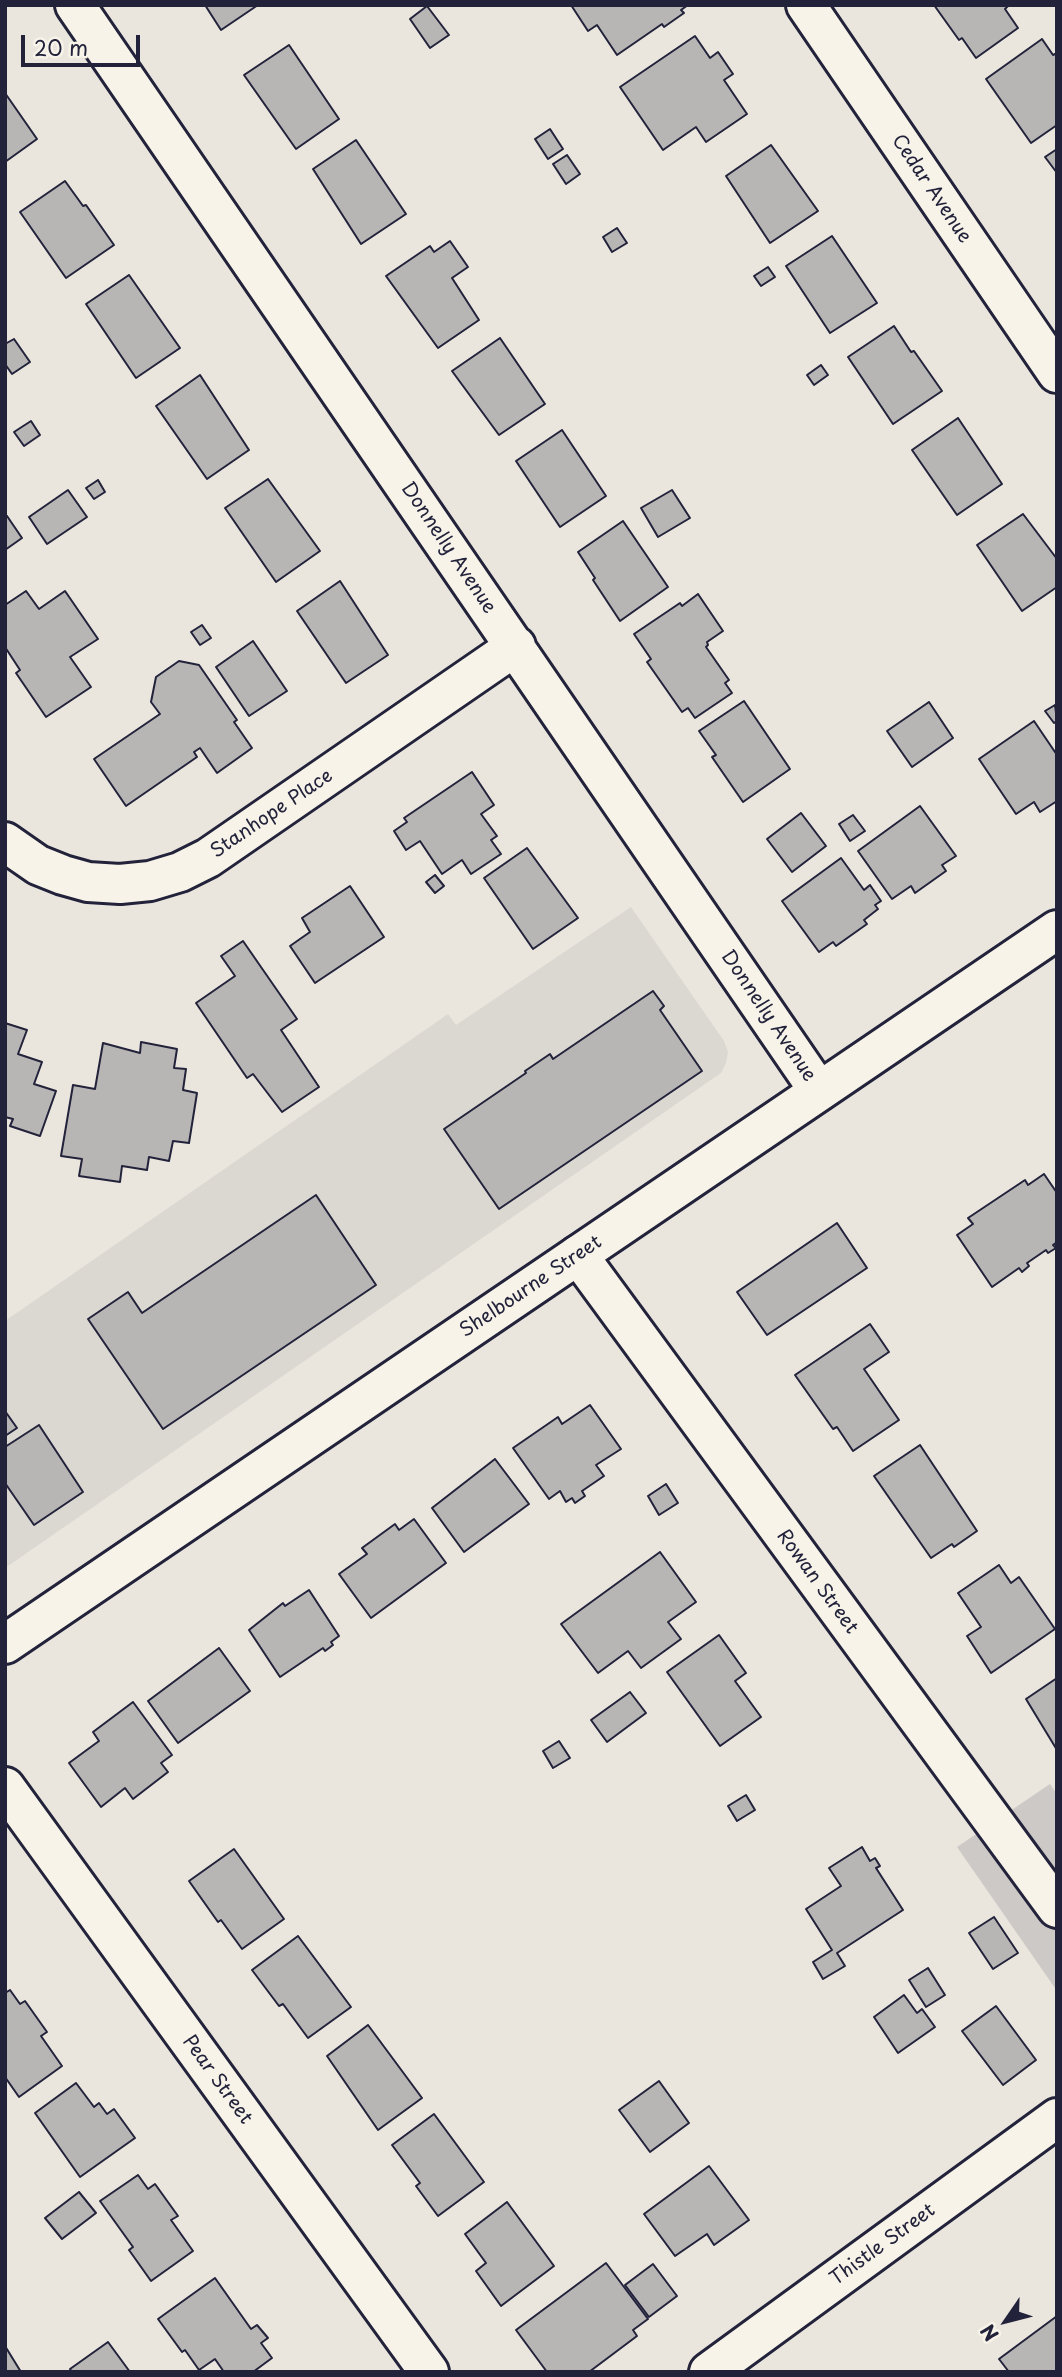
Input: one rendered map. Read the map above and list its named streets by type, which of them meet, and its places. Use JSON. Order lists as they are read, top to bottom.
{
  "streets": {
    "street": [
      "Cedar Avenue",
      "Donnelly Avenue",
      "Stanhope Place",
      "Shelbourne Street",
      "Rowan Street",
      "Pear Street",
      "Thistle Street"
    ]
  },
  "crossings": [
    ["Donnelly Avenue", "Stanhope Place"],
    ["Donnelly Avenue", "Shelbourne Street"],
    ["Shelbourne Street", "Rowan Street"]
  ],
  "scale_bar": "20 m",
  "north": "bottom left"
}
